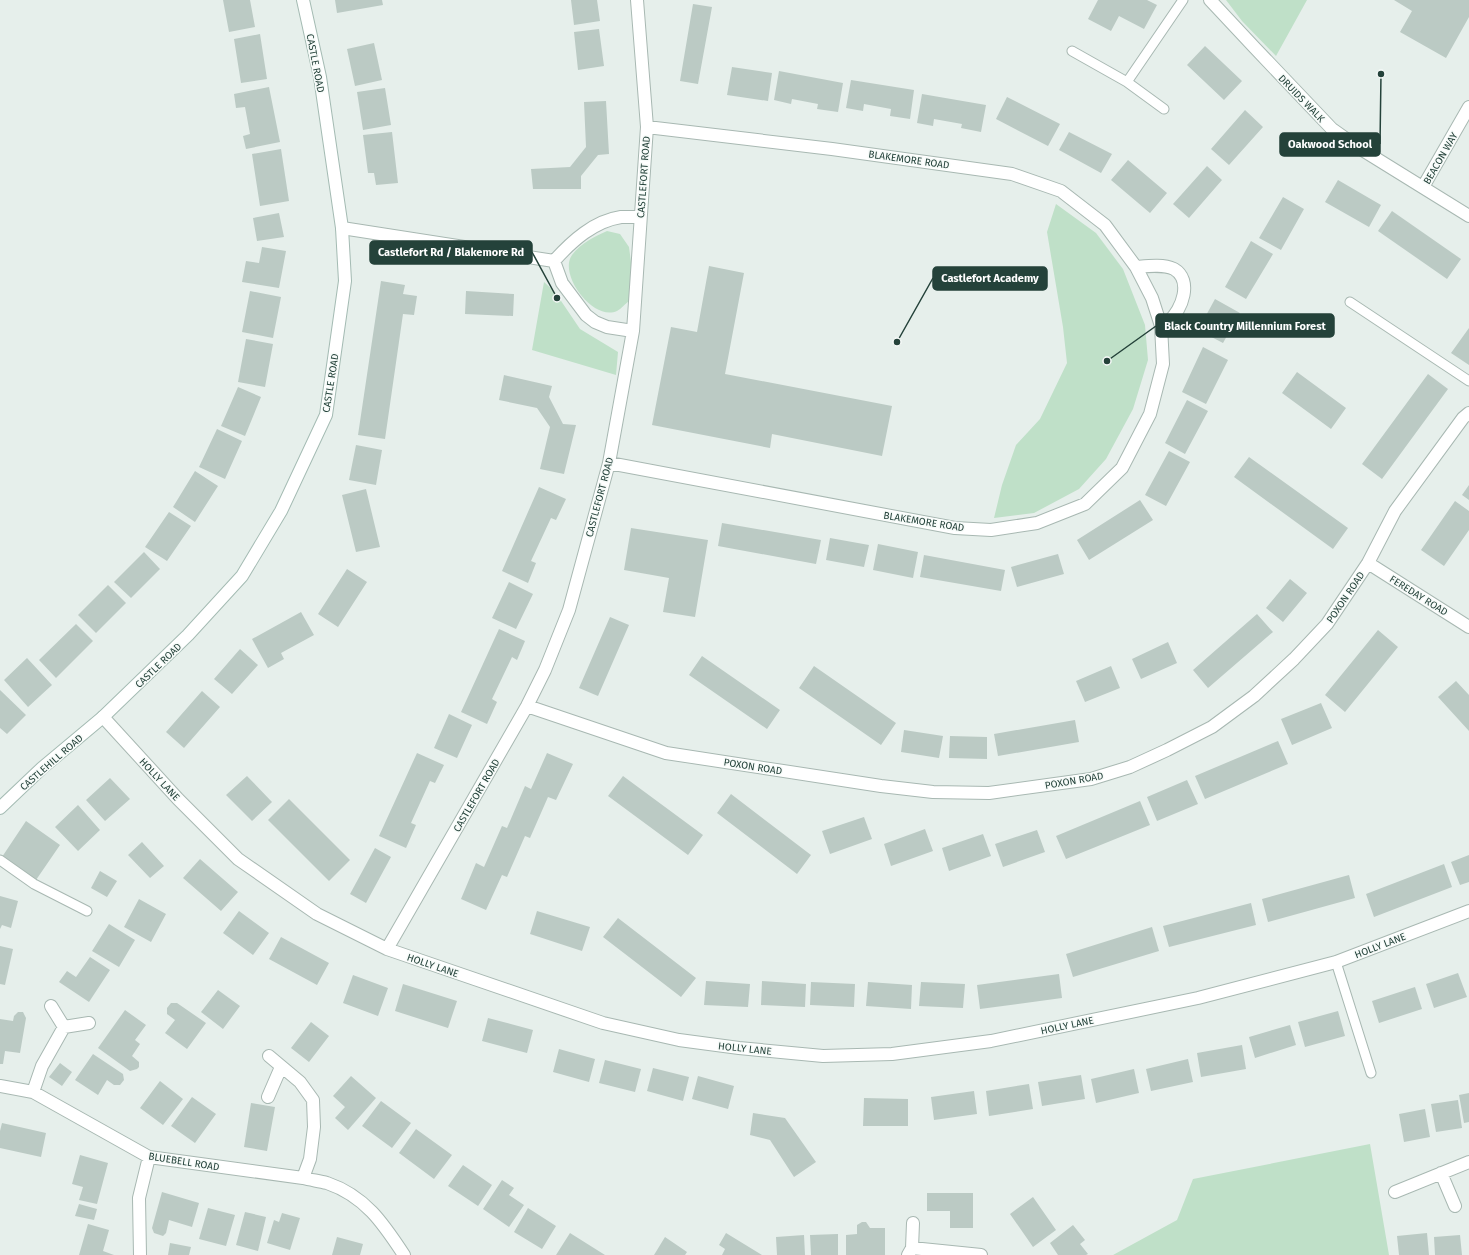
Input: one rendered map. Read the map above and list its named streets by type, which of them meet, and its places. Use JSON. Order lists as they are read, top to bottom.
{
  "streets": {
    "street": [
      "CASTLE ROAD",
      "DRUIDS WALK",
      "BEACON WAY",
      "BLAKEMORE ROAD",
      "CASTLEFORT ROAD",
      "FEREDAY ROAD",
      "POXON ROAD",
      "CASTLEHILL ROAD",
      "HOLLY LANE",
      "BLUEBELL ROAD"
    ]
  },
  "crossings": [
    ["CASTLE ROAD", "CASTLEHILL ROAD"],
    ["CASTLE ROAD", "HOLLY LANE"],
    ["DRUIDS WALK", "BEACON WAY"],
    ["BLAKEMORE ROAD", "CASTLEFORT ROAD"],
    ["CASTLEFORT ROAD", "POXON ROAD"],
    ["CASTLEFORT ROAD", "HOLLY LANE"],
    ["FEREDAY ROAD", "POXON ROAD"],
    ["CASTLEHILL ROAD", "HOLLY LANE"]
  ],
  "places": [
    "Oakwood School",
    "Castlefort Rd / Blakemore Rd",
    "Castlefort Academy",
    "Black Country Millennium Forest"
  ]
}
